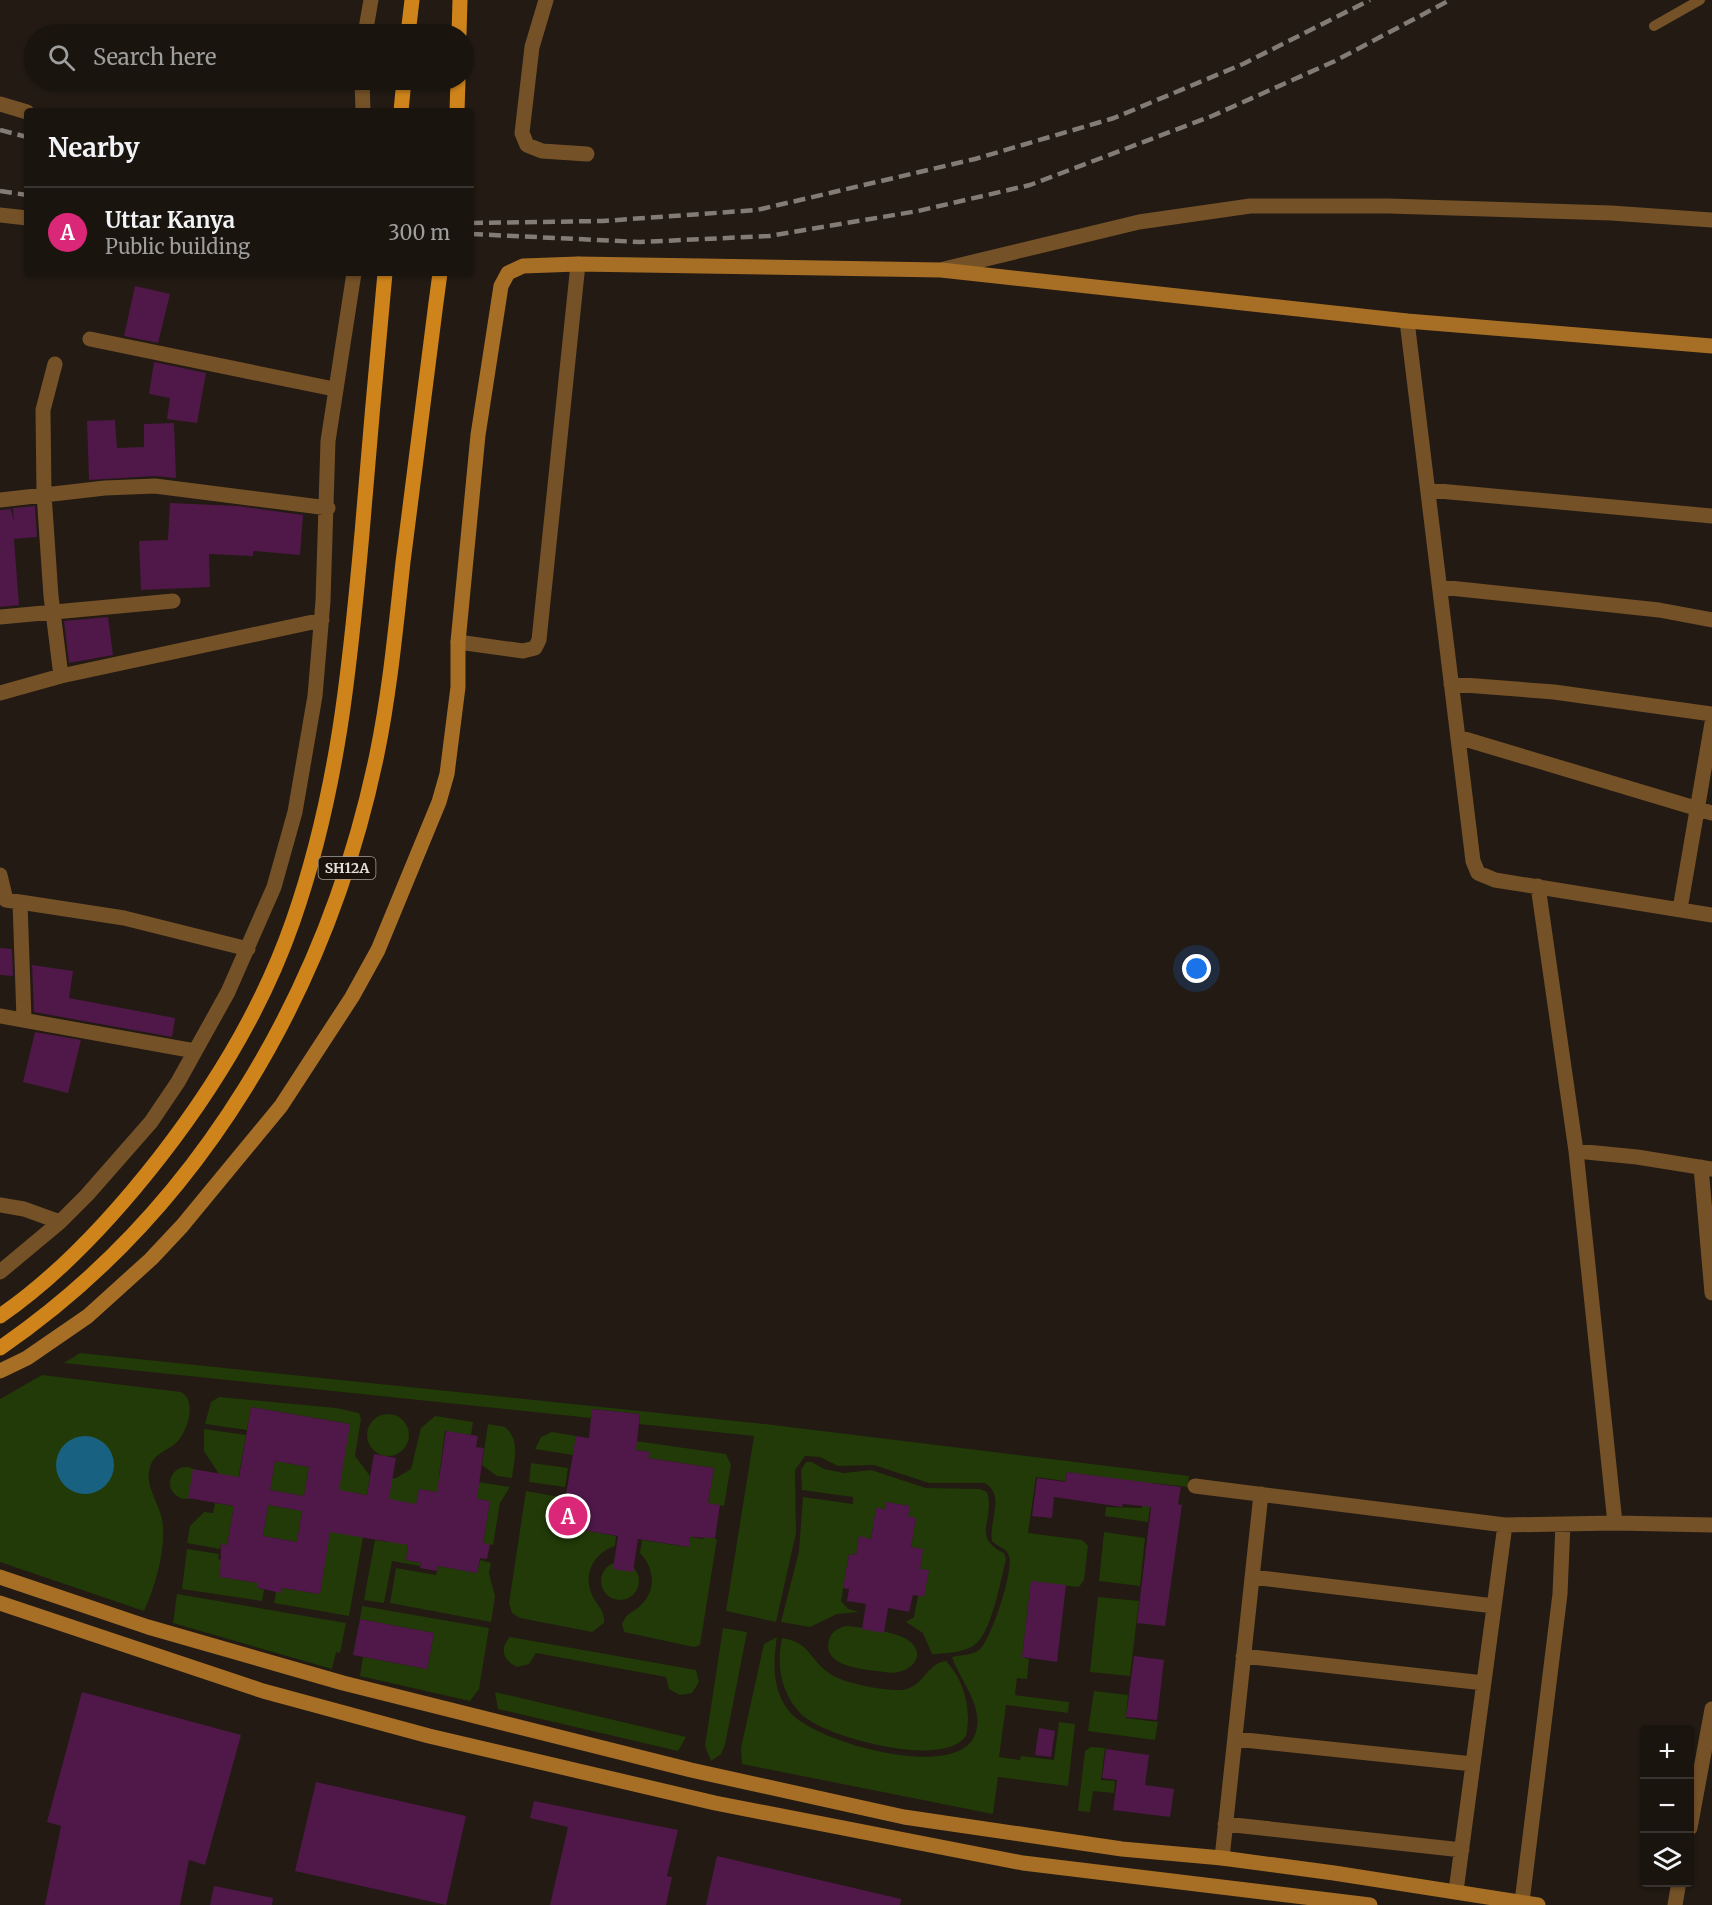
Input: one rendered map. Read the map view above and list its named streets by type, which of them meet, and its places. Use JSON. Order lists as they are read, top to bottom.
{
  "streets": {
    "main road": ["SH12A"]
  },
  "page": {
    "search": "Search here",
    "heading": "Nearby",
    "list": [
      {
        "mark": "A",
        "name": "Uttar Kanya",
        "note": "Public building",
        "value": "300 m"
      }
    ],
    "pins": "A",
    "map_buttons": ["+", "−"]
  }
}
